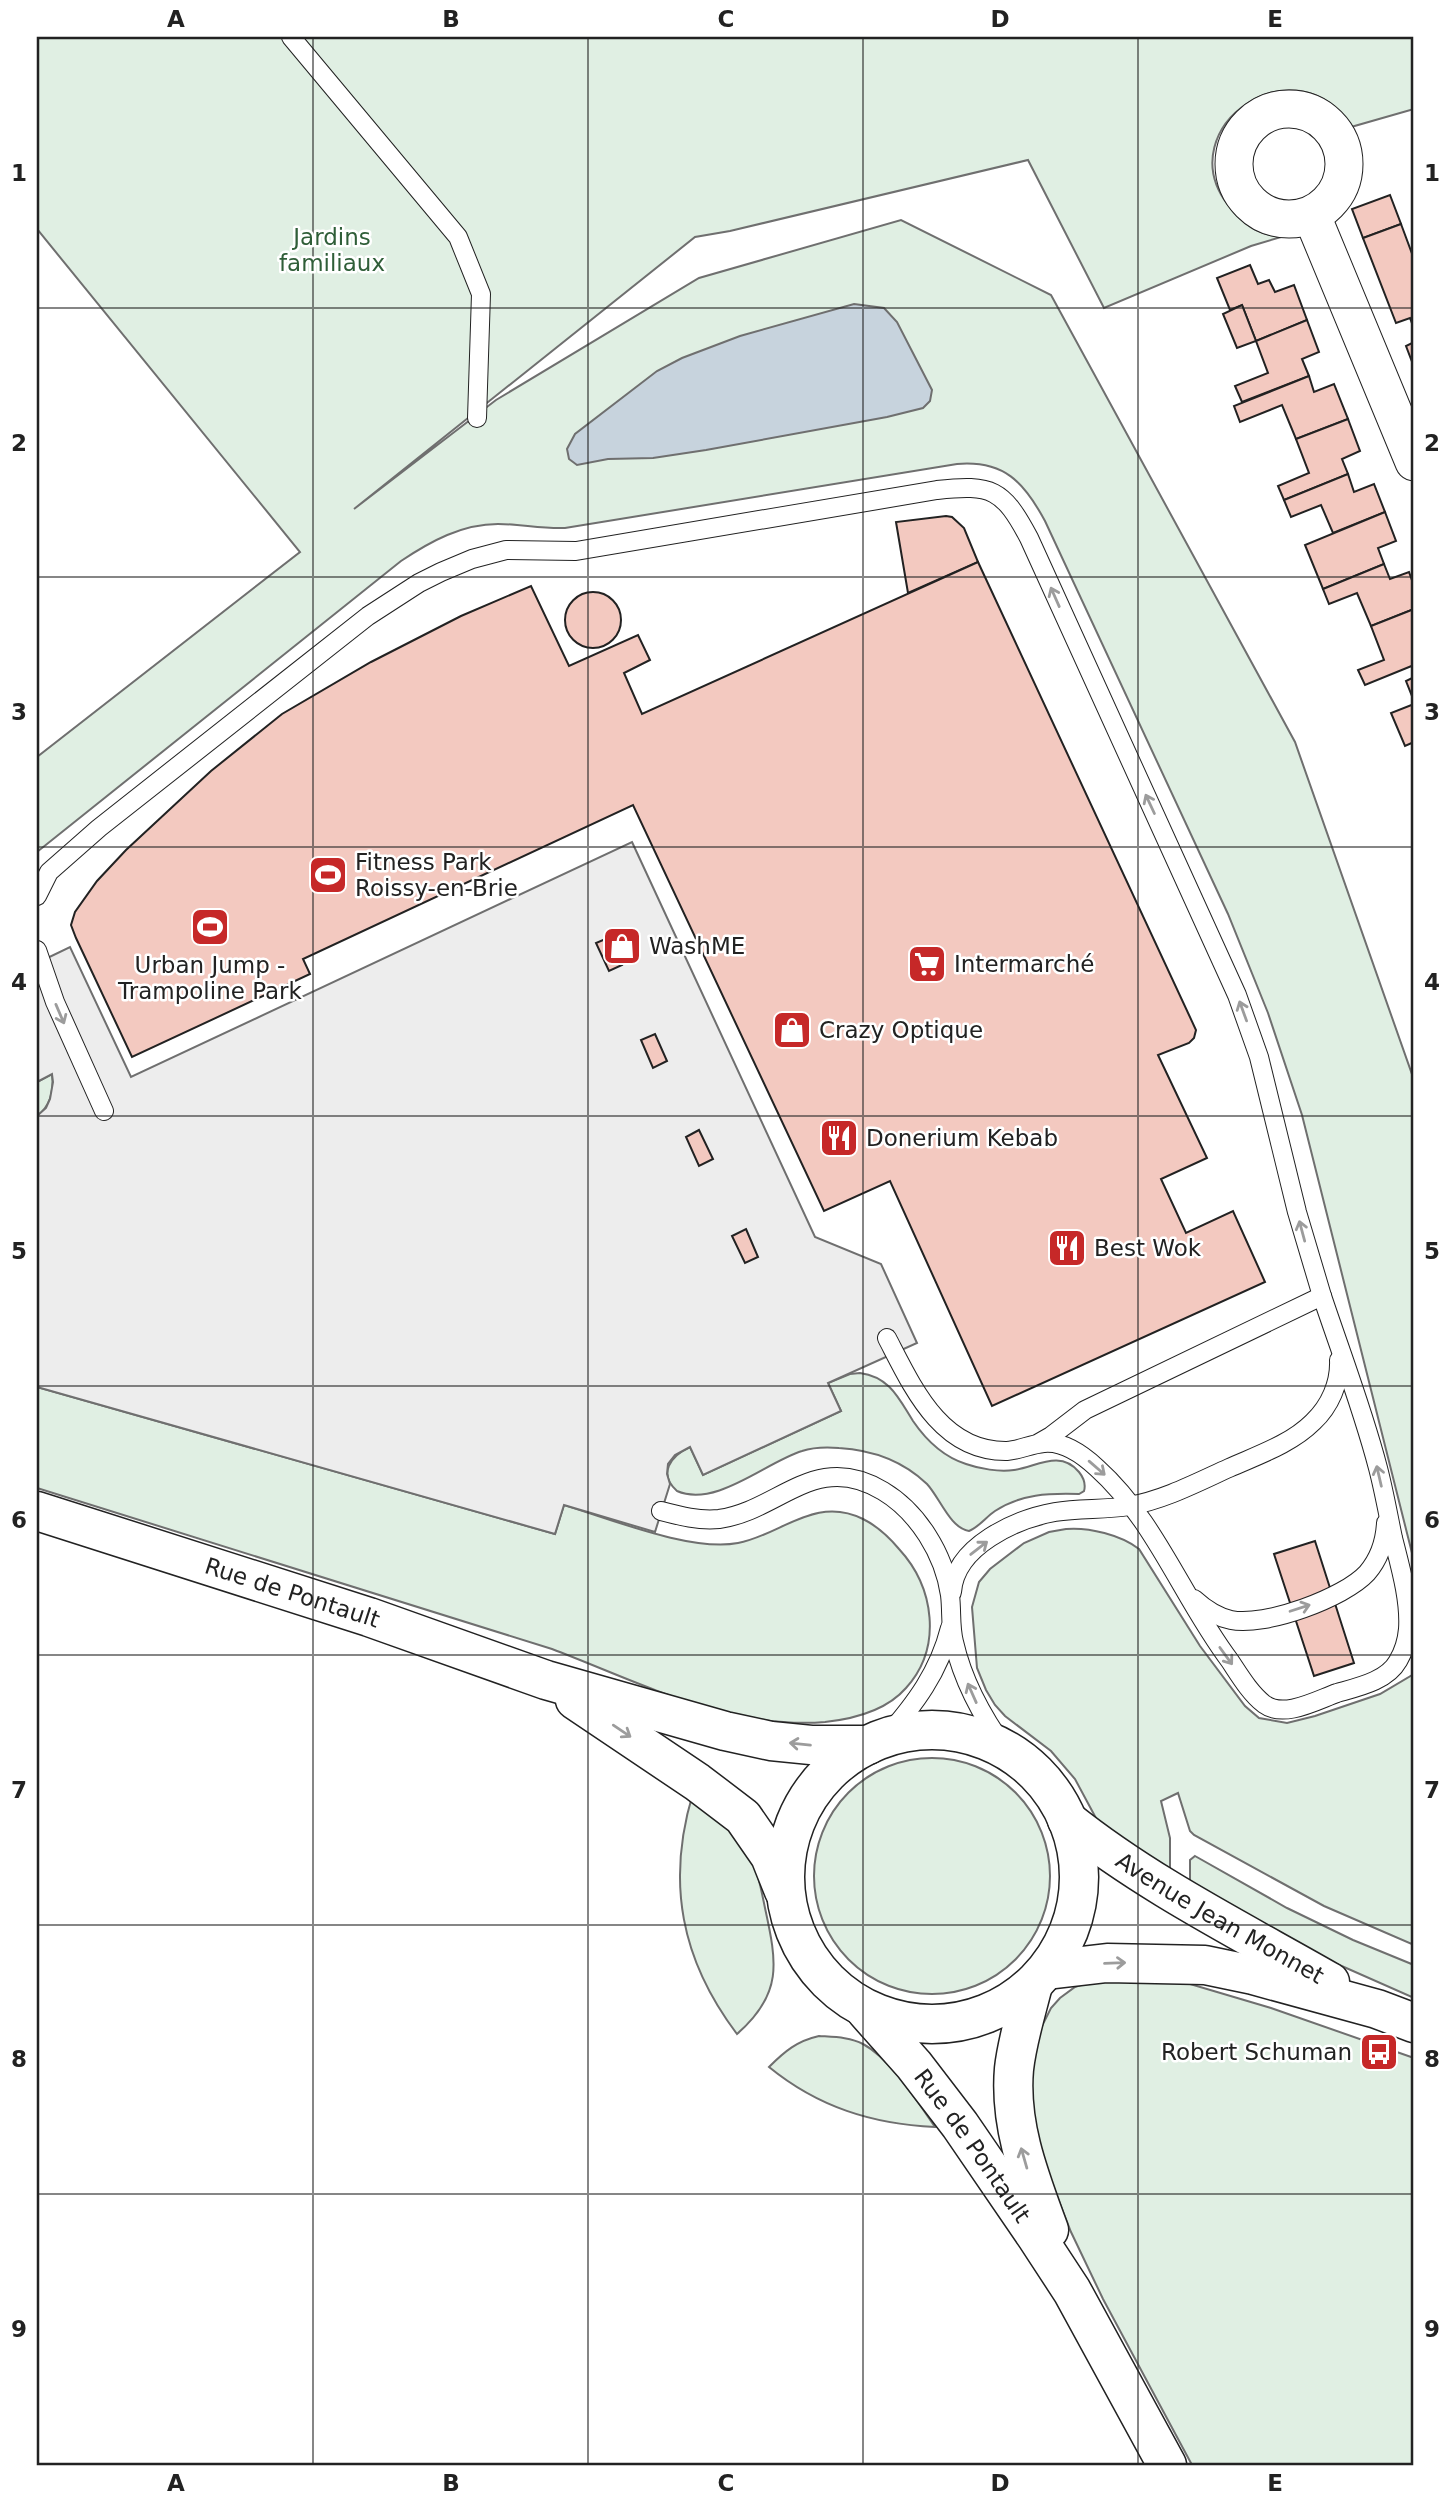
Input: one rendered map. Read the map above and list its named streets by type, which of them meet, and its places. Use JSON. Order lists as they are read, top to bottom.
{
  "streets": {
    "main road": ["Rue de Pontault", "Avenue Jean Monnet"]
  },
  "crossings": [
    ["Rue de Pontault", "Avenue Jean Monnet"]
  ],
  "one_way": ["Avenue Jean Monnet"],
  "parks": ["Jardins familiaux"],
  "places": {
    "sports": ["Fitness Park Roissy-en-Brie", "Urban Jump - Trampoline Park"],
    "shop": ["WashME", "Crazy Optique"],
    "supermarket": ["Intermarché"],
    "restaurant": ["Donerium Kebab", "Best Wok"],
    "bus stop": ["Robert Schuman"]
  },
  "grid": {
    "columns": [
      "A",
      "B",
      "C",
      "D",
      "E"
    ],
    "rows": [
      "1",
      "2",
      "3",
      "4",
      "5",
      "6",
      "7",
      "8",
      "9"
    ]
  }
}
